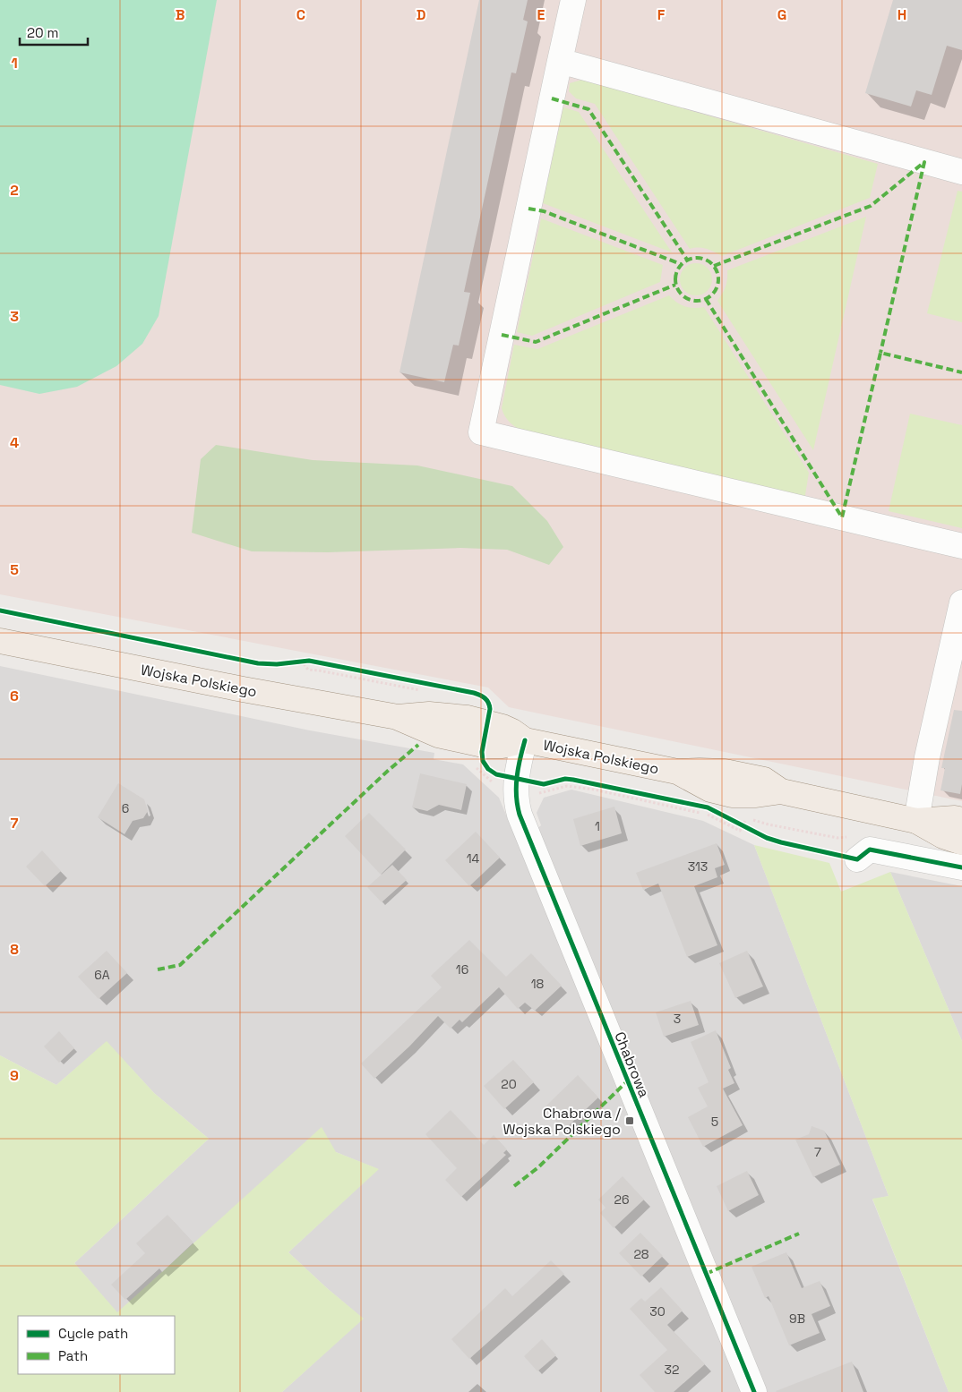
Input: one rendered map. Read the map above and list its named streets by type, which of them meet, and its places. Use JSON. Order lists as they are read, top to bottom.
{
  "streets": {
    "main road": ["Wojska Polskiego"],
    "street": ["Chabrowa"]
  },
  "crossings": [
    ["Wojska Polskiego", "Chabrowa"]
  ],
  "places": {
    "transit": ["Chabrowa / Wojska Polskiego"]
  },
  "house_numbers": [
    "6",
    "1",
    "14",
    "313",
    "16",
    "6A",
    "18",
    "3",
    "20",
    "5",
    "7",
    "26",
    "28",
    "30",
    "9B",
    "32"
  ],
  "legend": ["Cycle path", "Path"],
  "scale_bar": "20 m",
  "grid": {
    "columns": [
      "B",
      "C",
      "D",
      "E",
      "F",
      "G",
      "H"
    ],
    "rows": [
      "1",
      "2",
      "3",
      "4",
      "5",
      "6",
      "7",
      "8",
      "9"
    ]
  }
}
